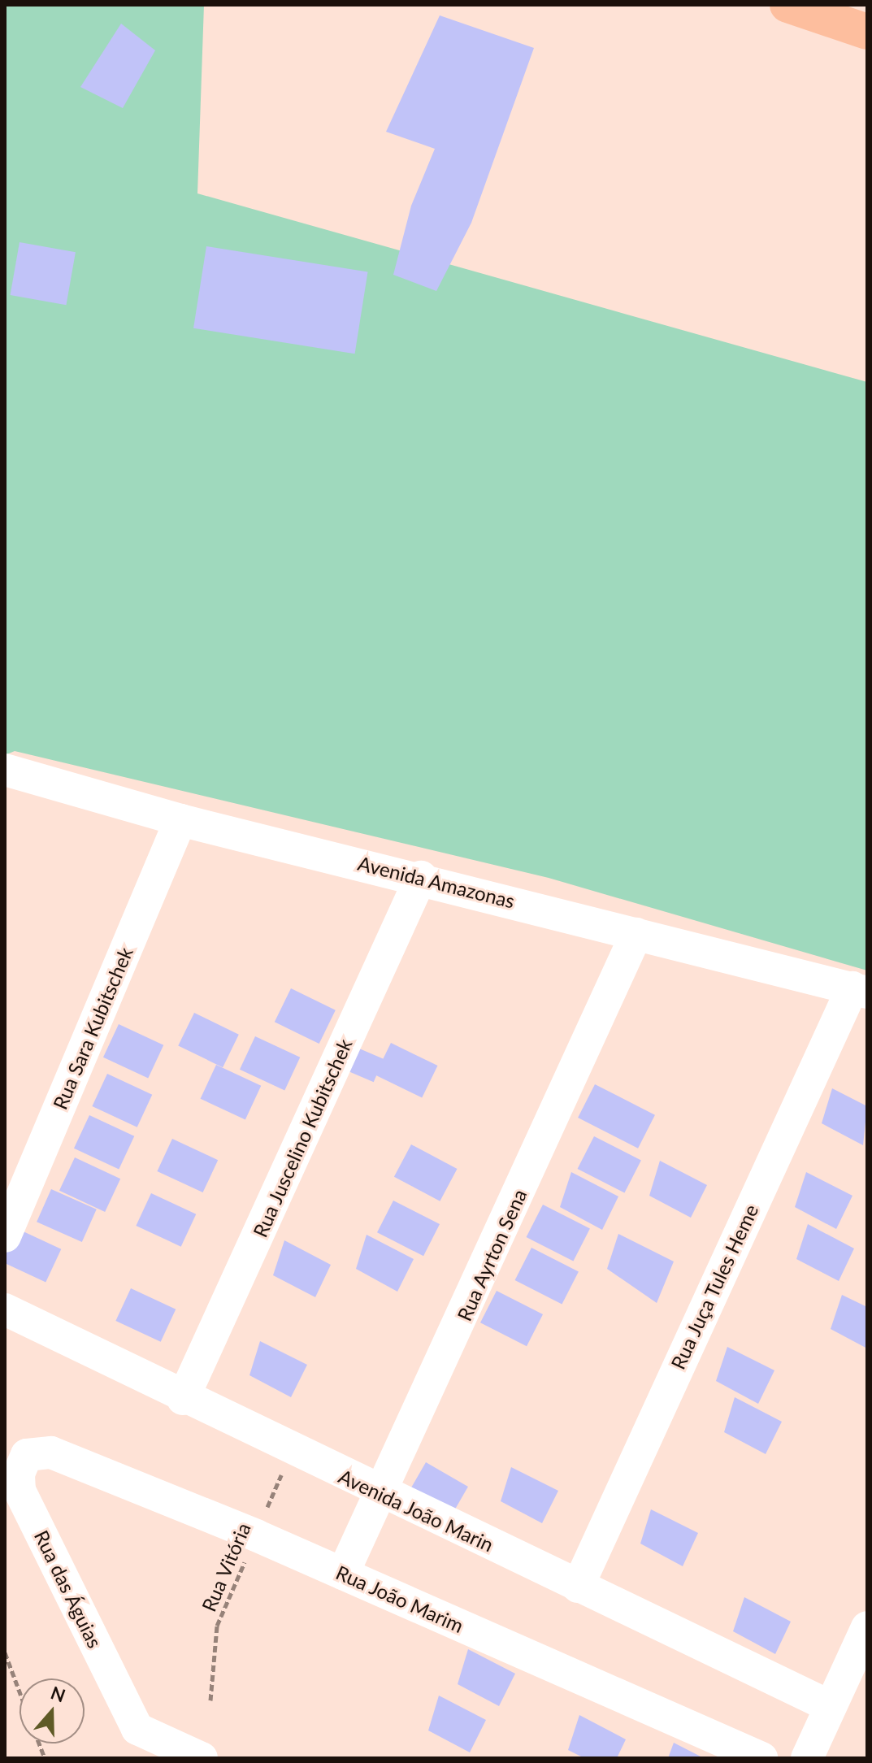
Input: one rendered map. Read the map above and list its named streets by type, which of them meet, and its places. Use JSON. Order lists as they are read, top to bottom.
{
  "streets": {
    "street": [
      "Avenida Amazonas",
      "Rua Sara Kubitschek",
      "Rua Juscelino Kubitschek",
      "Rua Ayrton Sena",
      "Rua Juça Tules Heme",
      "Avenida João Marin",
      "Rua das Águias",
      "Rua João Marim"
    ],
    "path": ["Rua Vitória"]
  },
  "crossings": [
    ["Avenida Amazonas", "Rua Sara Kubitschek"],
    ["Avenida Amazonas", "Rua Juscelino Kubitschek"],
    ["Avenida Amazonas", "Rua Ayrton Sena"],
    ["Avenida Amazonas", "Rua Juça Tules Heme"],
    ["Rua Juscelino Kubitschek", "Avenida João Marin"],
    ["Rua Ayrton Sena", "Avenida João Marin"],
    ["Rua Ayrton Sena", "Rua João Marim"],
    ["Rua Juça Tules Heme", "Avenida João Marin"],
    ["Avenida João Marin", "Rua Vitória"],
    ["Rua Vitória", "Rua João Marim"],
    ["Rua das Águias", "Rua João Marim"]
  ],
  "north": "top"
}
